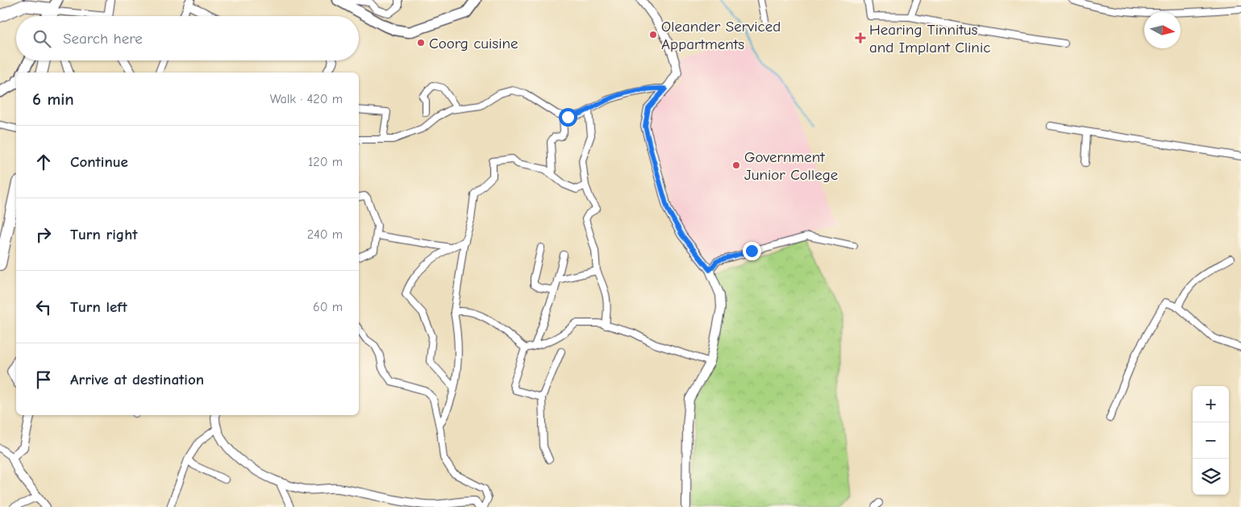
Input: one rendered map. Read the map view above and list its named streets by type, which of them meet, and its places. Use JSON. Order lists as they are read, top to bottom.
{
  "places": {
    "other": ["Oleander Serviced Appartments", "Coorg cuisine", "Government Junior College"],
    "health": ["Hearing Tinnitus and Implant Clinic"]
  },
  "north": "right",
  "page": {
    "search": "Search here",
    "heading": ["6 min", "Walk · 420 m"],
    "list": [
      ["Continue", "120 m"],
      ["Turn right", "240 m"],
      ["Turn left", "60 m"],
      "Arrive at destination"
    ],
    "map_buttons": ["+", "−"]
  }
}
